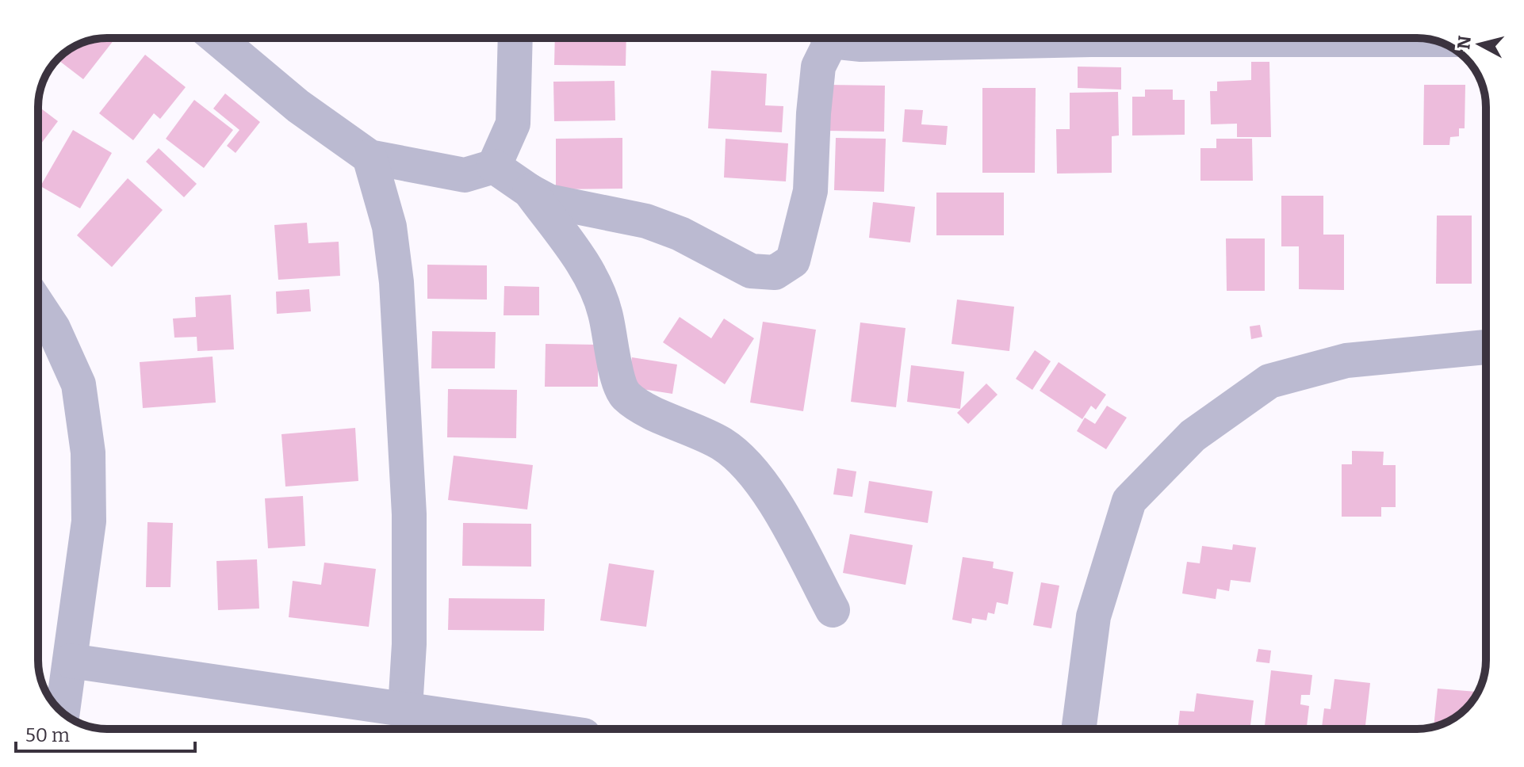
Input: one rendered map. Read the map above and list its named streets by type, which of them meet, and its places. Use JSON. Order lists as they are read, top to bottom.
{
  "scale_bar": "50 m",
  "north": "left"
}
